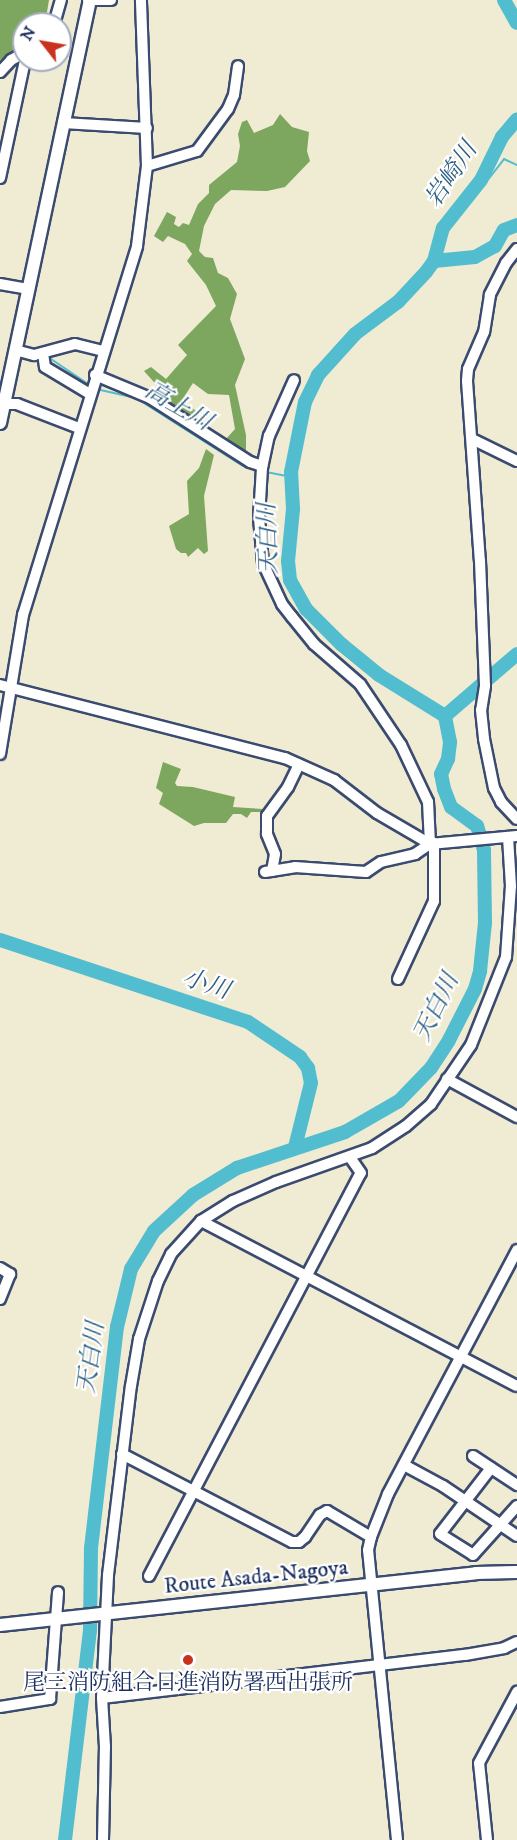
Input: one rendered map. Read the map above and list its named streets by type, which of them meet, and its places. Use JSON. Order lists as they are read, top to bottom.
{
  "streets": {
    "main road": ["Route Asada-Nagoya"]
  },
  "water": [
    "岩崎川",
    "高上川",
    "天白川",
    "小川"
  ],
  "places": ["尾三消防組合日進消防署西出張所"],
  "north": "top left"
}
